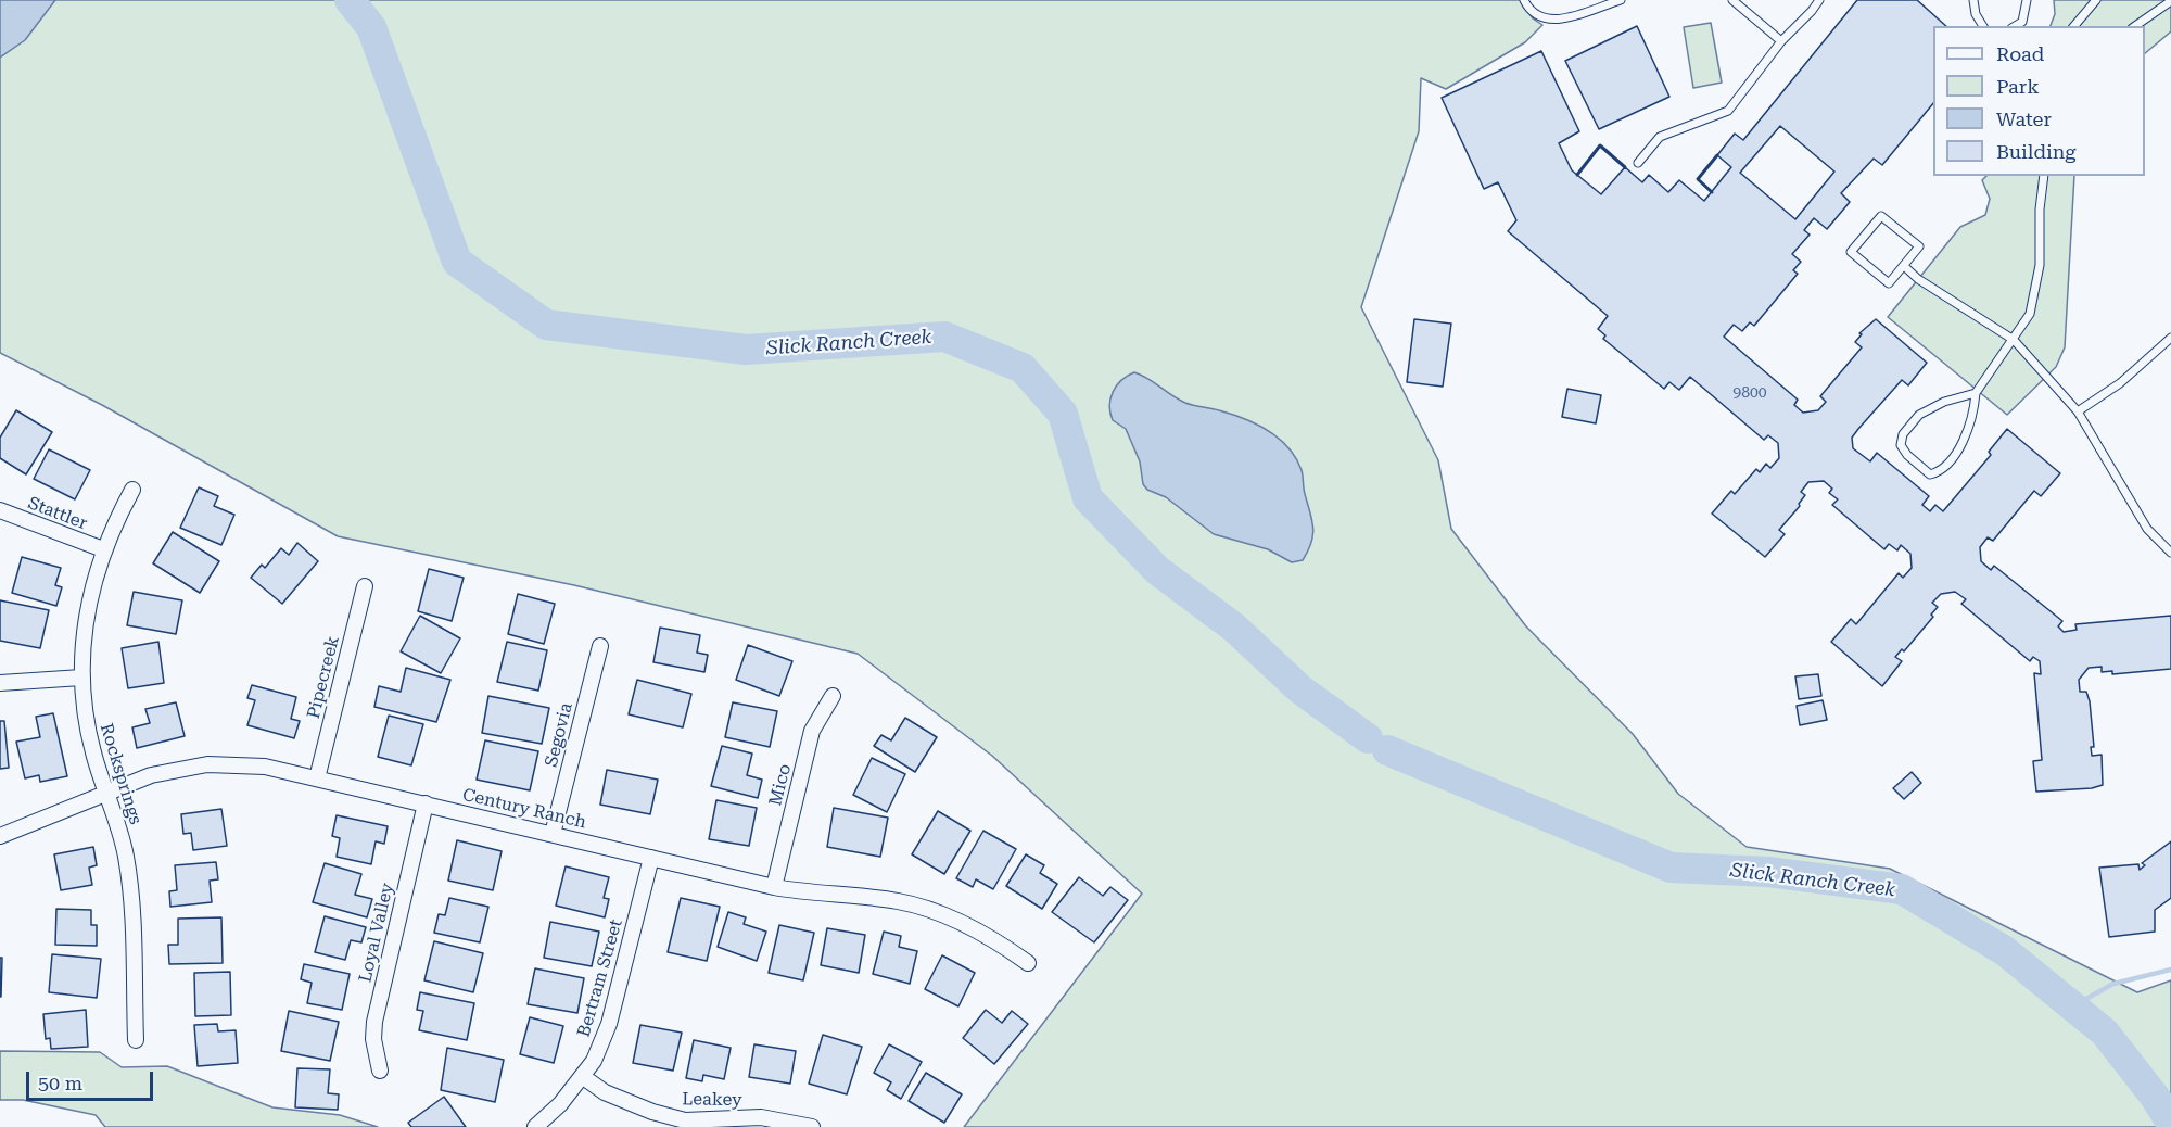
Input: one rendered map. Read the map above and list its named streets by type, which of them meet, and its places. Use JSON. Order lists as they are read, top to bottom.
{
  "streets": {
    "street": [
      "Stattler",
      "Pipecreek",
      "Segovia",
      "Rocksprings",
      "Mico",
      "Century Ranch",
      "Loyal Valley",
      "Bertram Street",
      "Leakey"
    ]
  },
  "crossings": [
    ["Stattler", "Rocksprings"],
    ["Pipecreek", "Century Ranch"],
    ["Segovia", "Century Ranch"],
    ["Rocksprings", "Century Ranch"],
    ["Mico", "Century Ranch"],
    ["Century Ranch", "Loyal Valley"],
    ["Century Ranch", "Bertram Street"],
    ["Bertram Street", "Leakey"]
  ],
  "water": ["Slick Ranch Creek"],
  "house_numbers": ["9800"],
  "legend": [
    "Road",
    "Park",
    "Water",
    "Building"
  ],
  "scale_bar": "50 m"
}
